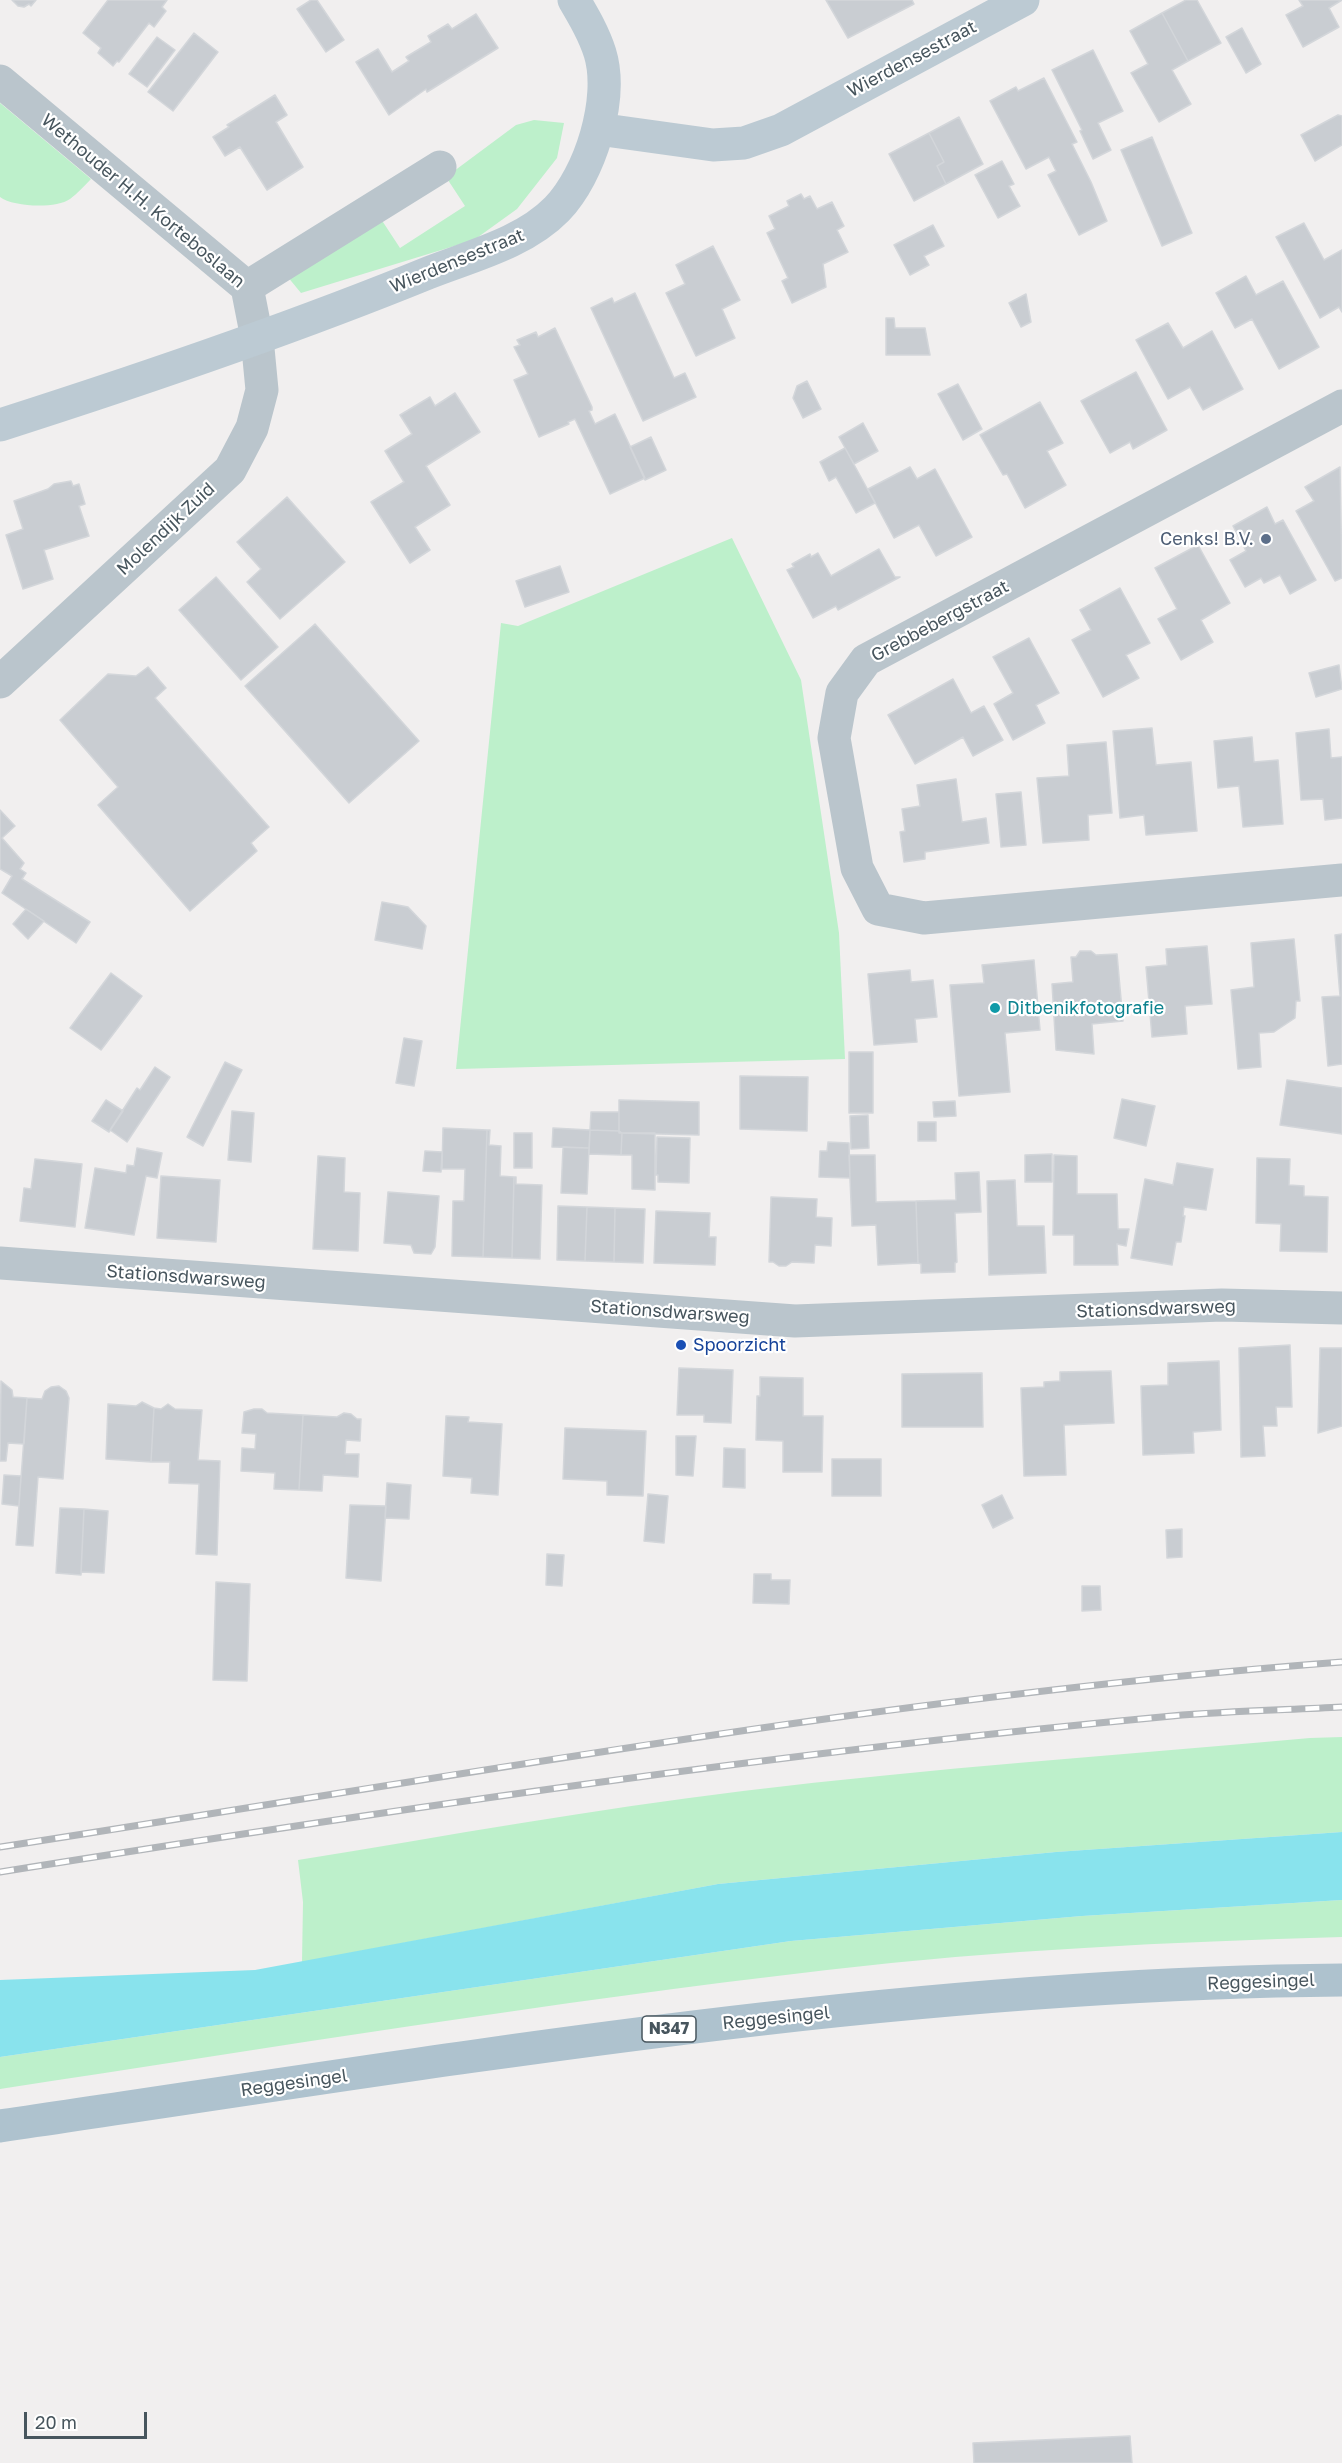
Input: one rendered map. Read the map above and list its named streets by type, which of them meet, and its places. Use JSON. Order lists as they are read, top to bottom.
{
  "streets": {
    "main road": ["Wierdensestraat", "Reggesingel", "N347"],
    "street": [
      "Wethouder H.H. Korteboslaan",
      "Molendijk Zuid",
      "Grebbebergstraat",
      "Stationsdwarsweg"
    ]
  },
  "crossings": [
    ["Wierdensestraat", "Wethouder H.H. Korteboslaan"],
    ["Wierdensestraat", "Molendijk Zuid"],
    ["Wethouder H.H. Korteboslaan", "Molendijk Zuid"]
  ],
  "places": ["Cenks! B.V.", "Ditbenikfotografie", "Spoorzicht"],
  "scale_bar": "20 m"
}
